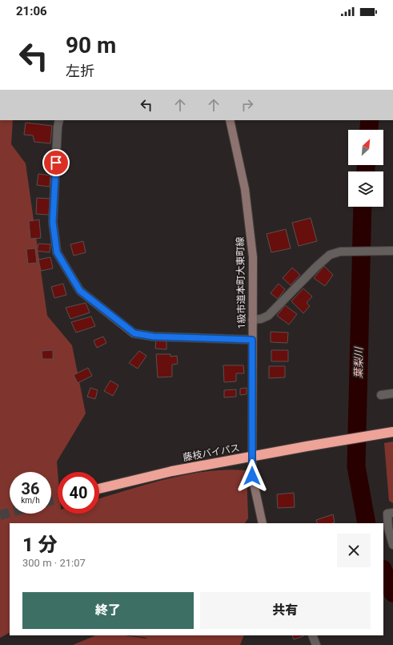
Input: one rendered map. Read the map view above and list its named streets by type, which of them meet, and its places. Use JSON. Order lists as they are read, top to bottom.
{
  "streets": {
    "highway": ["藤枝バイパス"],
    "street": ["1級市道本町大東町線"]
  },
  "water": ["葉梨川"],
  "north": "top right",
  "page": {
    "status": "21:06",
    "turn": ["90 m", "左折"],
    "speed": "36 km/h",
    "limit": "40",
    "heading": ["1 分", "300 m · 21:07"],
    "buttons": ["終了", "共有"]
  }
}
